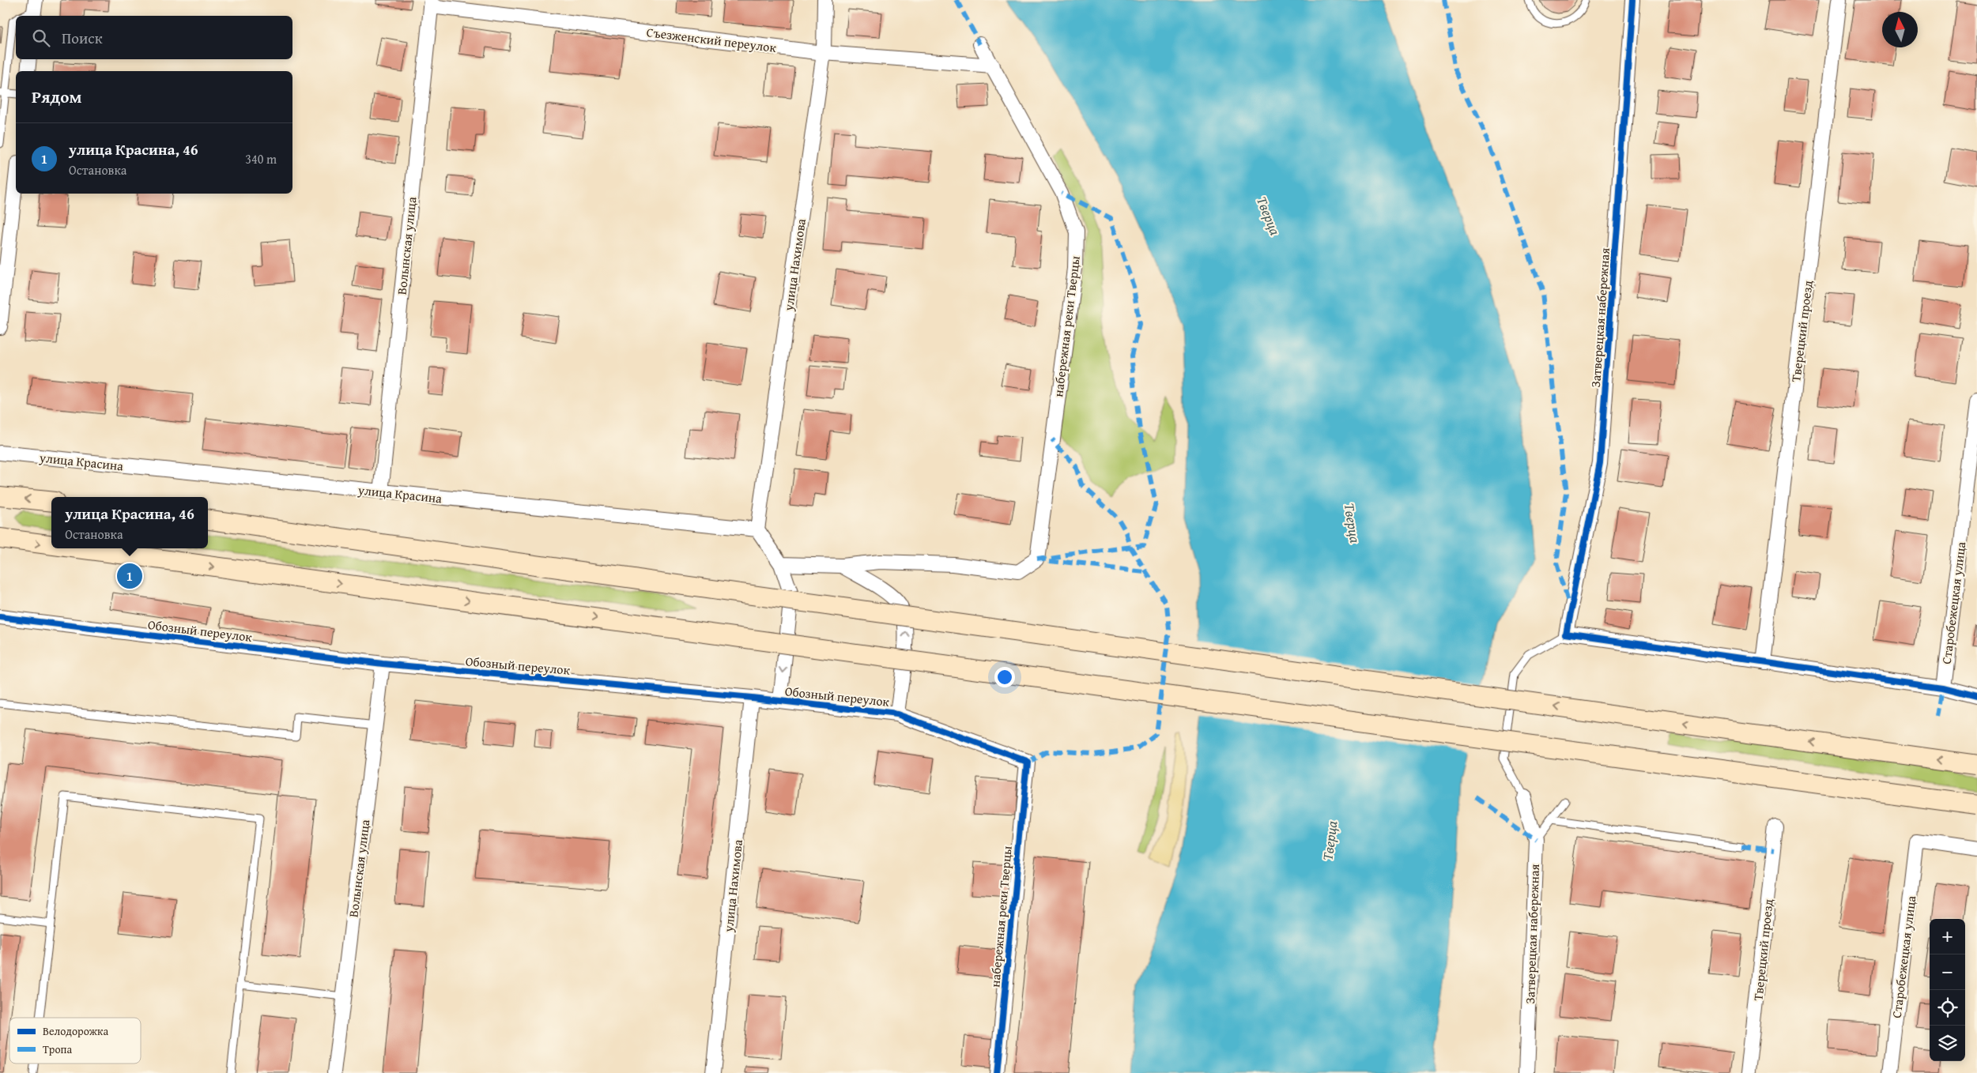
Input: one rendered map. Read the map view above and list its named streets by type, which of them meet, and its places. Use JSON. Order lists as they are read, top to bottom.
{
  "streets": {
    "street": [
      "Съезженский переулок",
      "Волынская улица",
      "улица Нахимова",
      "Затверецкая набережная",
      "набережная реки Тверцы",
      "Тверецкий проезд",
      "улица Красина",
      "Старобежецкая улица",
      "Обозный переулок"
    ]
  },
  "crossings": [
    ["Съезженский переулок", "Волынская улица"],
    ["Съезженский переулок", "улица Нахимова"],
    ["Съезженский переулок", "набережная реки Тверцы"],
    ["Волынская улица", "улица Красина"],
    ["Волынская улица", "Обозный переулок"],
    ["улица Нахимова", "улица Красина"],
    ["улица Нахимова", "Обозный переулок"],
    ["набережная реки Тверцы", "Обозный переулок"]
  ],
  "water": ["Тверца"],
  "legend": ["Велодорожка", "Тропа"],
  "north": "top",
  "page": {
    "search": "Поиск",
    "heading": "Рядом",
    "list": [
      {
        "mark": "1",
        "name": "улица Красина, 46",
        "note": "Остановка",
        "value": "340 m"
      }
    ],
    "popup": ["улица Красина, 46", "Остановка"],
    "pins": "1",
    "map_buttons": ["+", "−"]
  }
}
